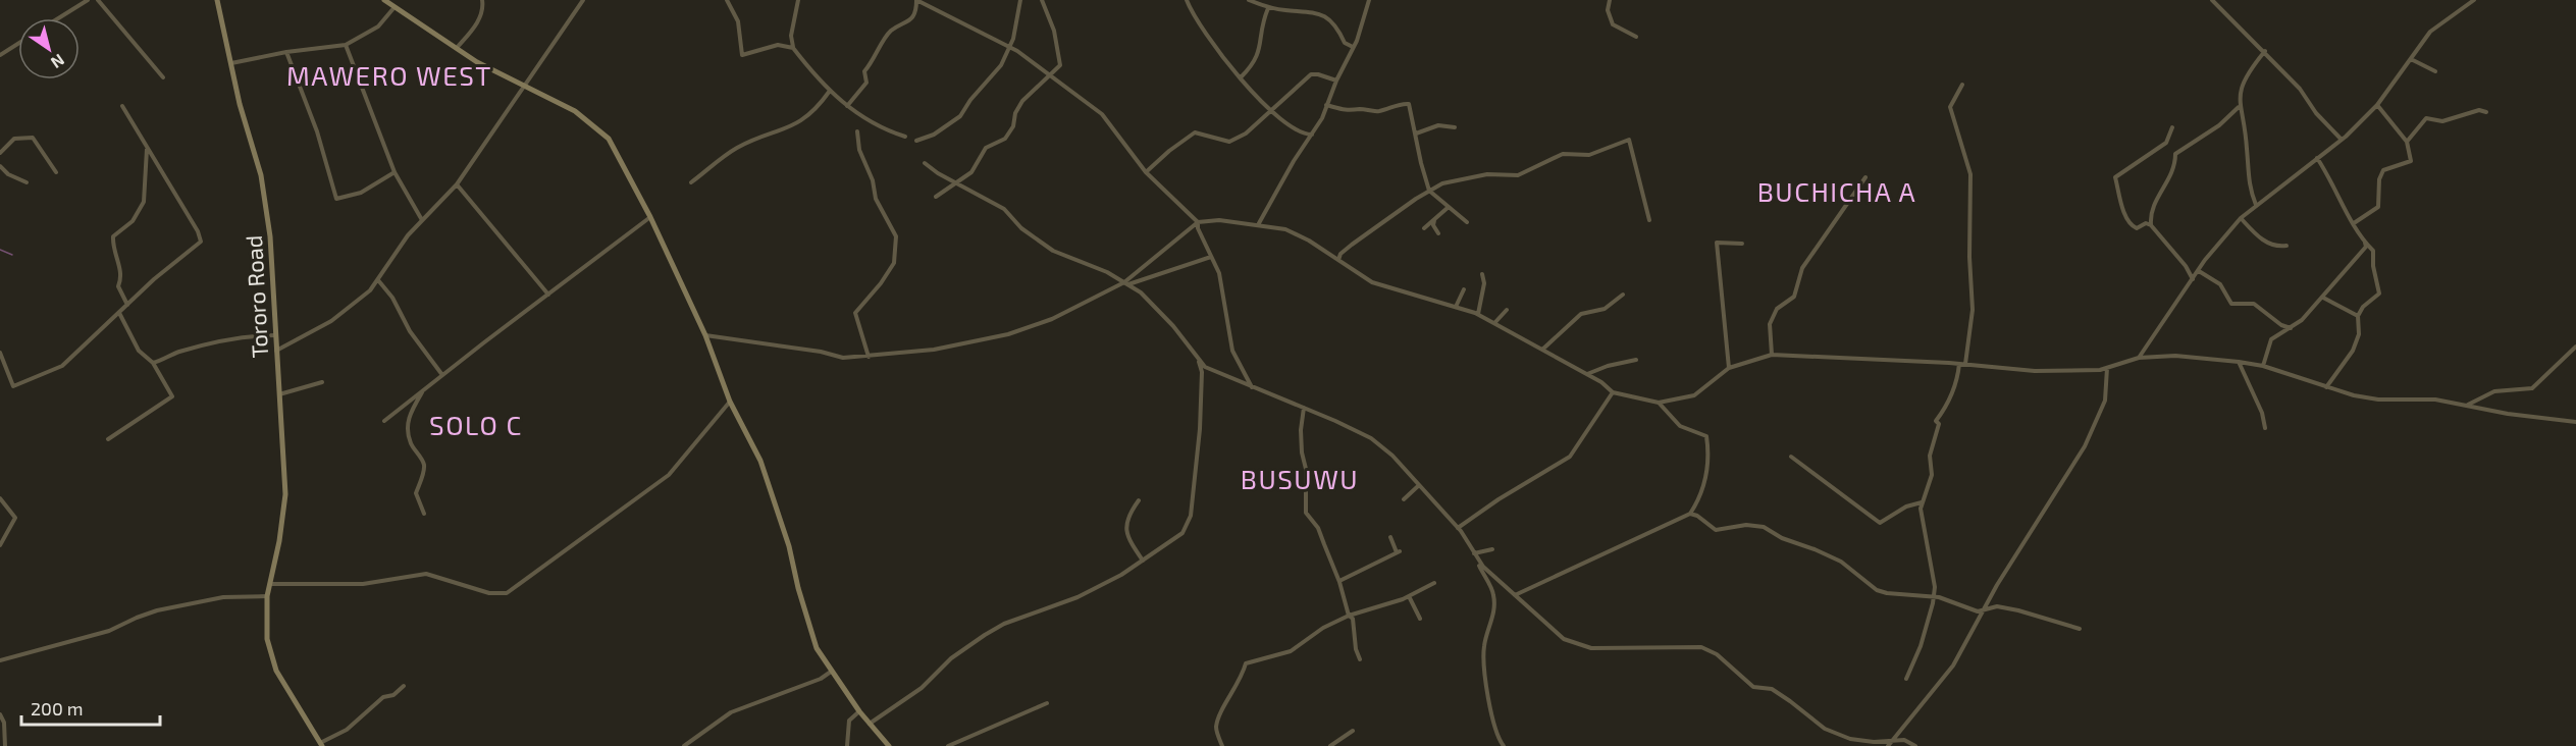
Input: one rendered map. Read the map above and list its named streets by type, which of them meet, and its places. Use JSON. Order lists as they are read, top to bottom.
{
  "streets": {
    "main road": ["Tororo Road"]
  },
  "districts": [
    "MAWERO WEST",
    "BUCHICHA A",
    "SOLO C",
    "BUSUWU"
  ],
  "scale_bar": "200 m",
  "north": "bottom right"
}
